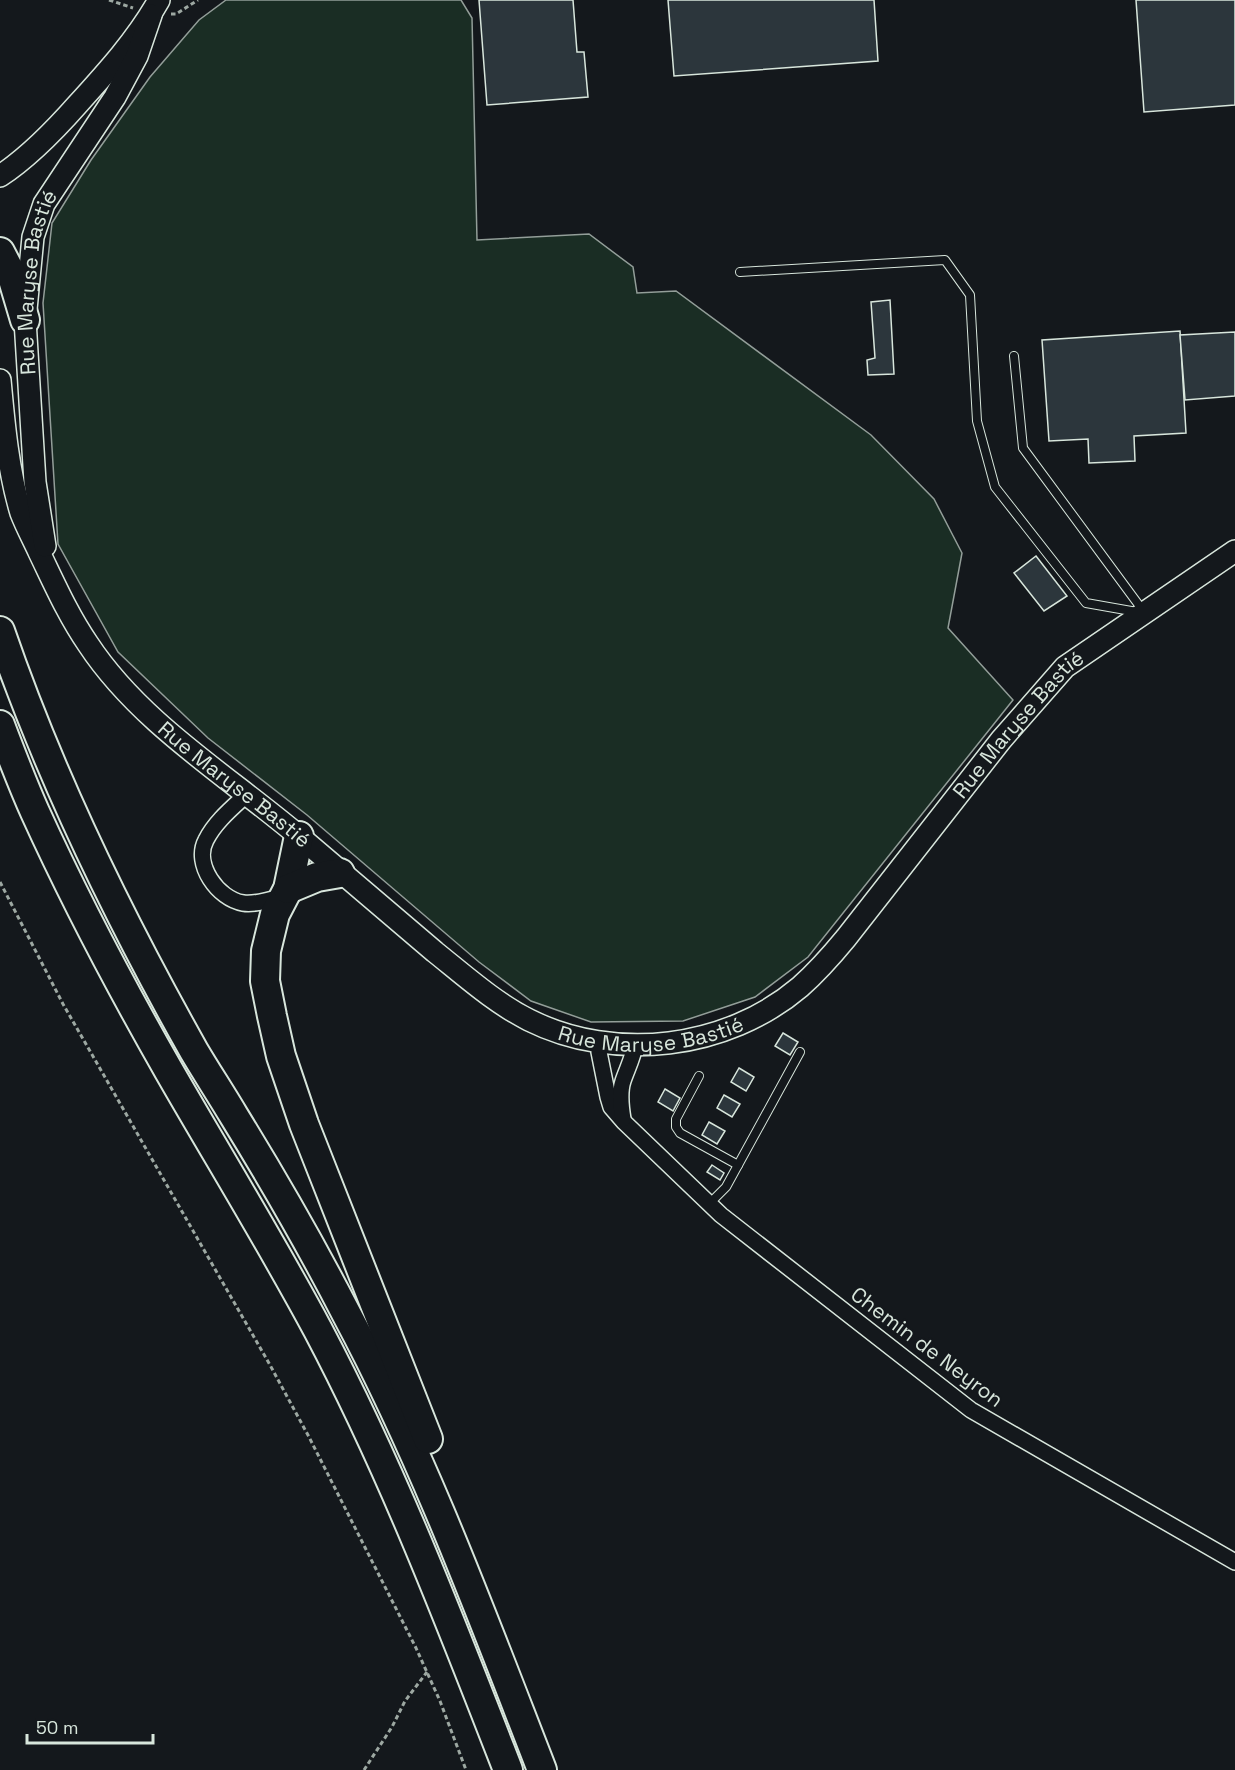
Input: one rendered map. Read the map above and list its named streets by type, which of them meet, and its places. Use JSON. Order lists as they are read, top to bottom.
{
  "streets": {
    "main road": ["Rue Maryse Bastié"],
    "street": ["Chemin de Neyron"]
  },
  "crossings": [
    ["Rue Maryse Bastié", "Chemin de Neyron"]
  ],
  "scale_bar": "50 m"
}
